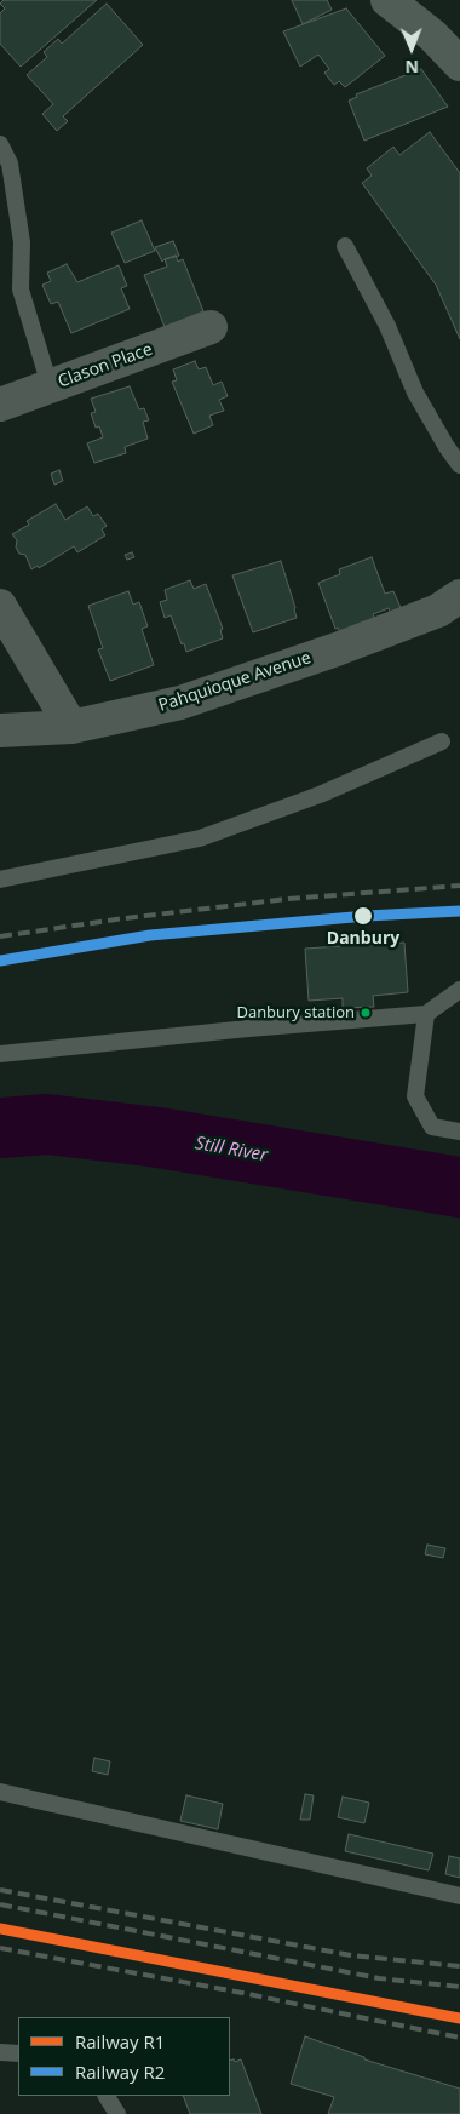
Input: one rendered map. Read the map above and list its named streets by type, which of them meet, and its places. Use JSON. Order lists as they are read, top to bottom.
{
  "streets": {
    "street": ["Clason Place", "Pahquioque Avenue"]
  },
  "water": ["Still River"],
  "places": ["Danbury", "Danbury station"],
  "lines": ["rail line R2", "rail line R1"],
  "legend": ["Railway R1", "Railway R2"],
  "north": "bottom"
}
